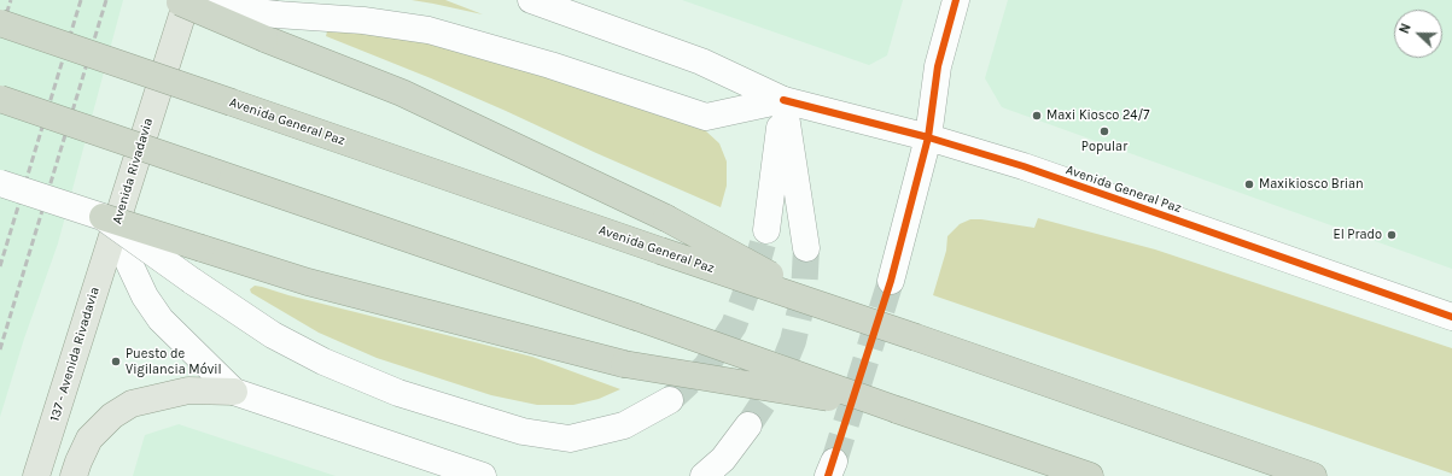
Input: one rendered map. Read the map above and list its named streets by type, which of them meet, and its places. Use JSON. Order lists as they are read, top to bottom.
{
  "streets": {
    "highway": ["Avenida General Paz"],
    "main road": ["Avenida Rivadavia", "137 - Avenida Rivadavia"]
  },
  "crossings": [
    ["Avenida Rivadavia", "137 - Avenida Rivadavia"]
  ],
  "places": [
    "Maxi Kiosco 24/7",
    "Popular",
    "Maxikiosco Brian",
    "El Prado",
    "Puesto de Vigilancia Móvil"
  ],
  "north": "left"
}
